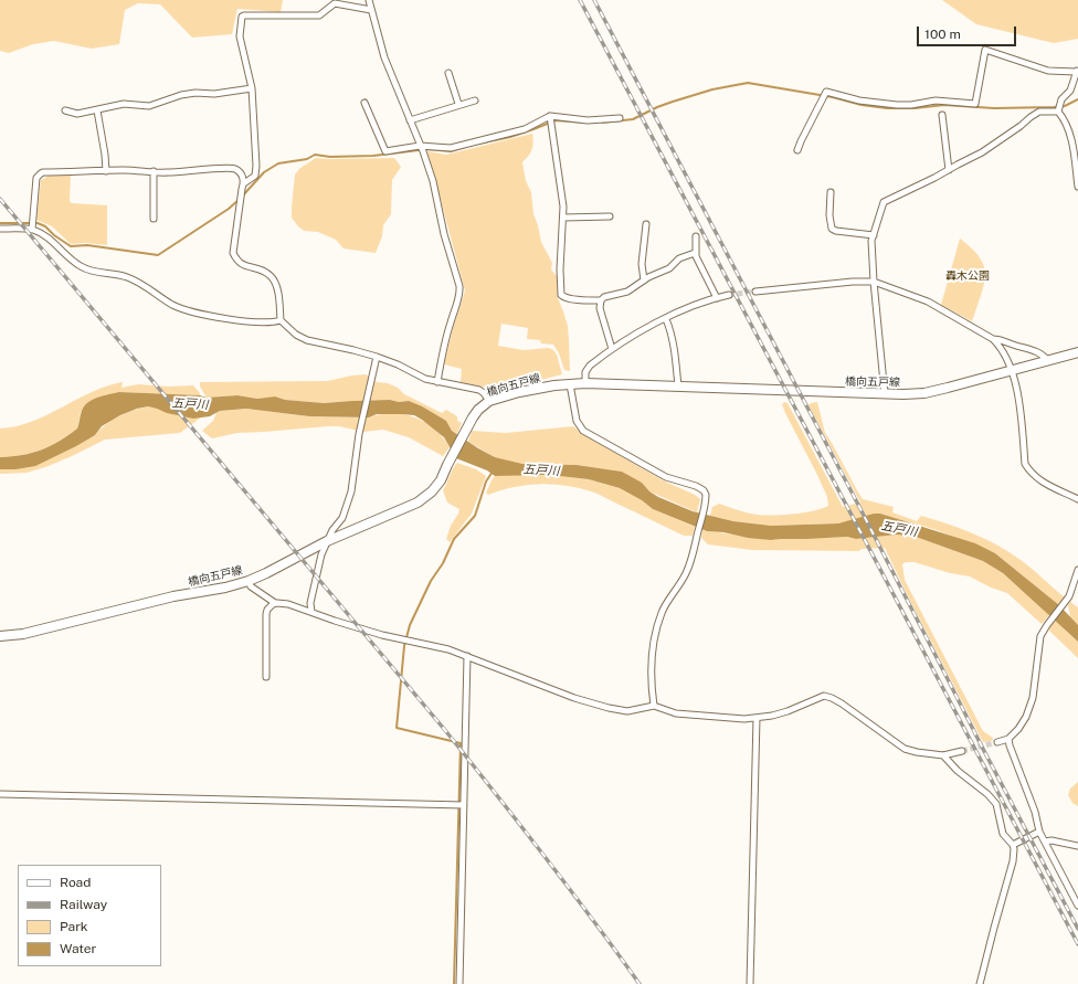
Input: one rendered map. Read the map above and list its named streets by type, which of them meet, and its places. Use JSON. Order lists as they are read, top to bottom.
{
  "streets": {
    "main road": ["橋向五戸線"]
  },
  "water": ["五戸川"],
  "parks": ["轟木公園"],
  "legend": [
    "Road",
    "Railway",
    "Park",
    "Water"
  ],
  "scale_bar": "100 m"
}
